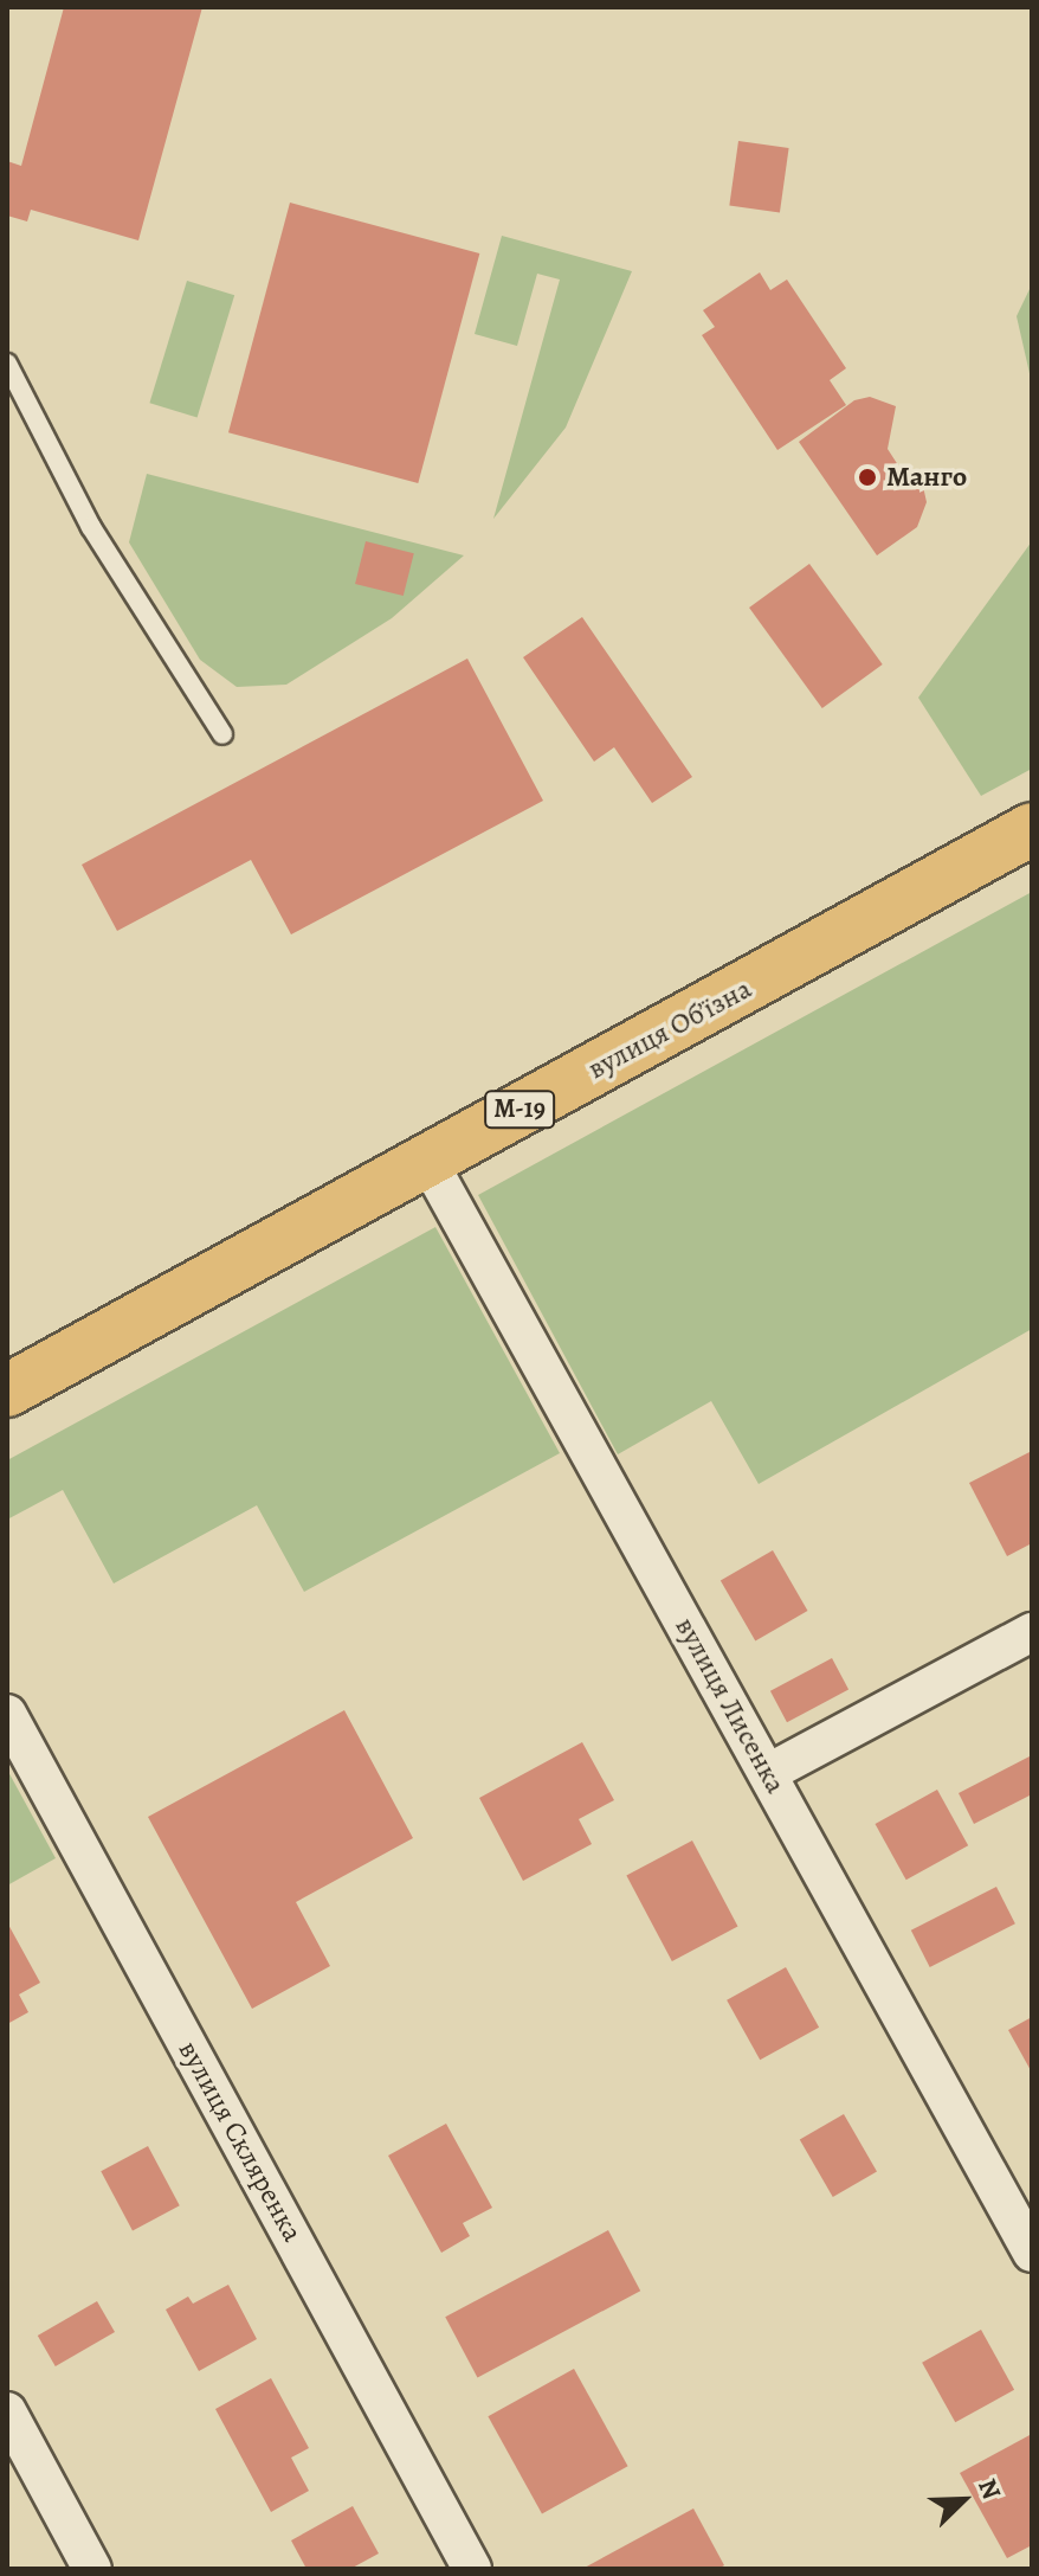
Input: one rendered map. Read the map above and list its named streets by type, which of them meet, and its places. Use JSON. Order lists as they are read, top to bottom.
{
  "streets": {
    "highway": ["вулиця Об’їзна", "М-19"],
    "street": ["вулиця Лисенка", "вулиця Скляренка"]
  },
  "crossings": [
    ["вулиця Об’їзна", "вулиця Лисенка"]
  ],
  "places": ["Манго"],
  "north": "top right"
}
